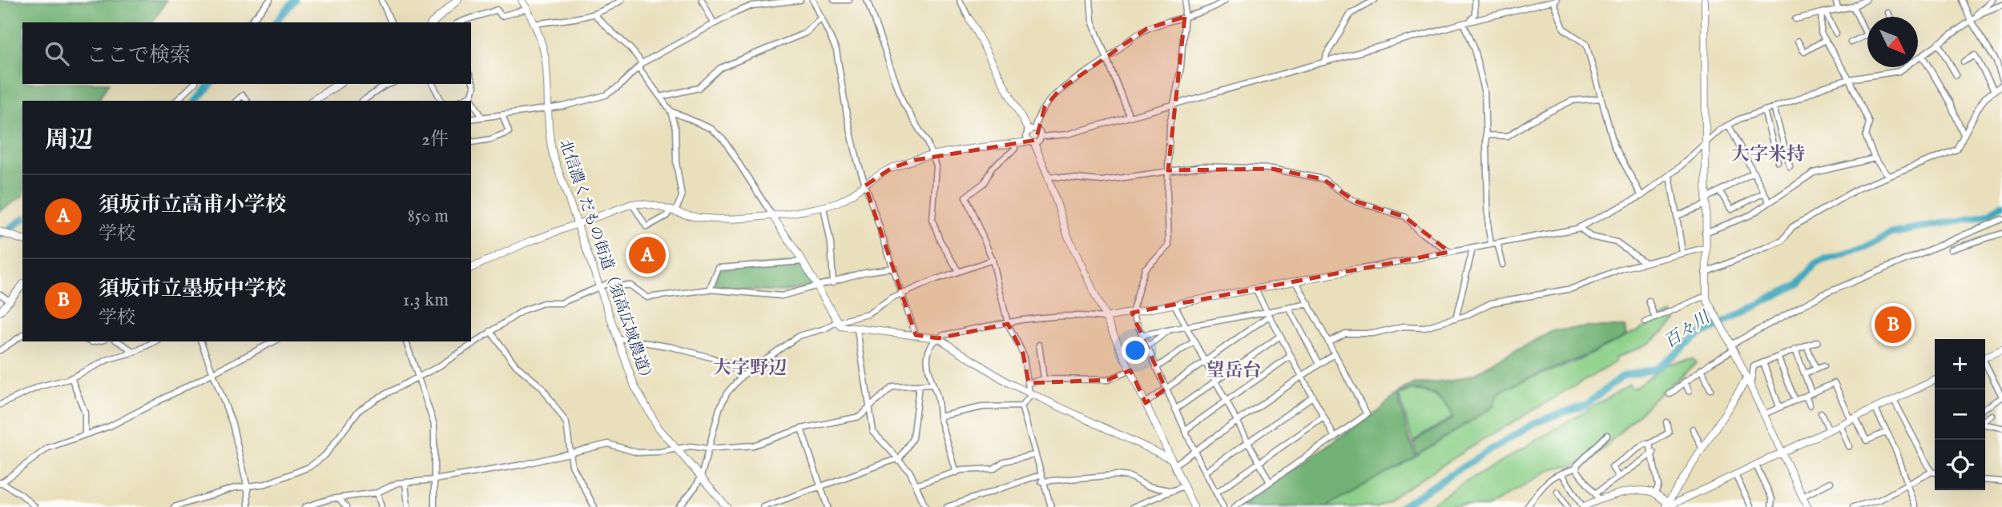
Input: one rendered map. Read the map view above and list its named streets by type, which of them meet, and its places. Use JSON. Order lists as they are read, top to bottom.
{
  "streets": {
    "street": ["北信濃くだもの街道（須高広域農道）"]
  },
  "districts": ["大字米持", "大字野辺", "望岳台"],
  "water": ["百々川"],
  "north": "bottom right",
  "page": {
    "search": "ここで検索",
    "heading": ["周辺", "2件"],
    "list": [
      {
        "mark": "A",
        "name": "須坂市立高甫小学校",
        "note": "学校",
        "value": "850 m"
      },
      {
        "mark": "B",
        "name": "須坂市立墨坂中学校",
        "note": "学校",
        "value": "1.3 km"
      }
    ],
    "pins": ["A", "B"],
    "map_buttons": ["+", "−"]
  }
}
